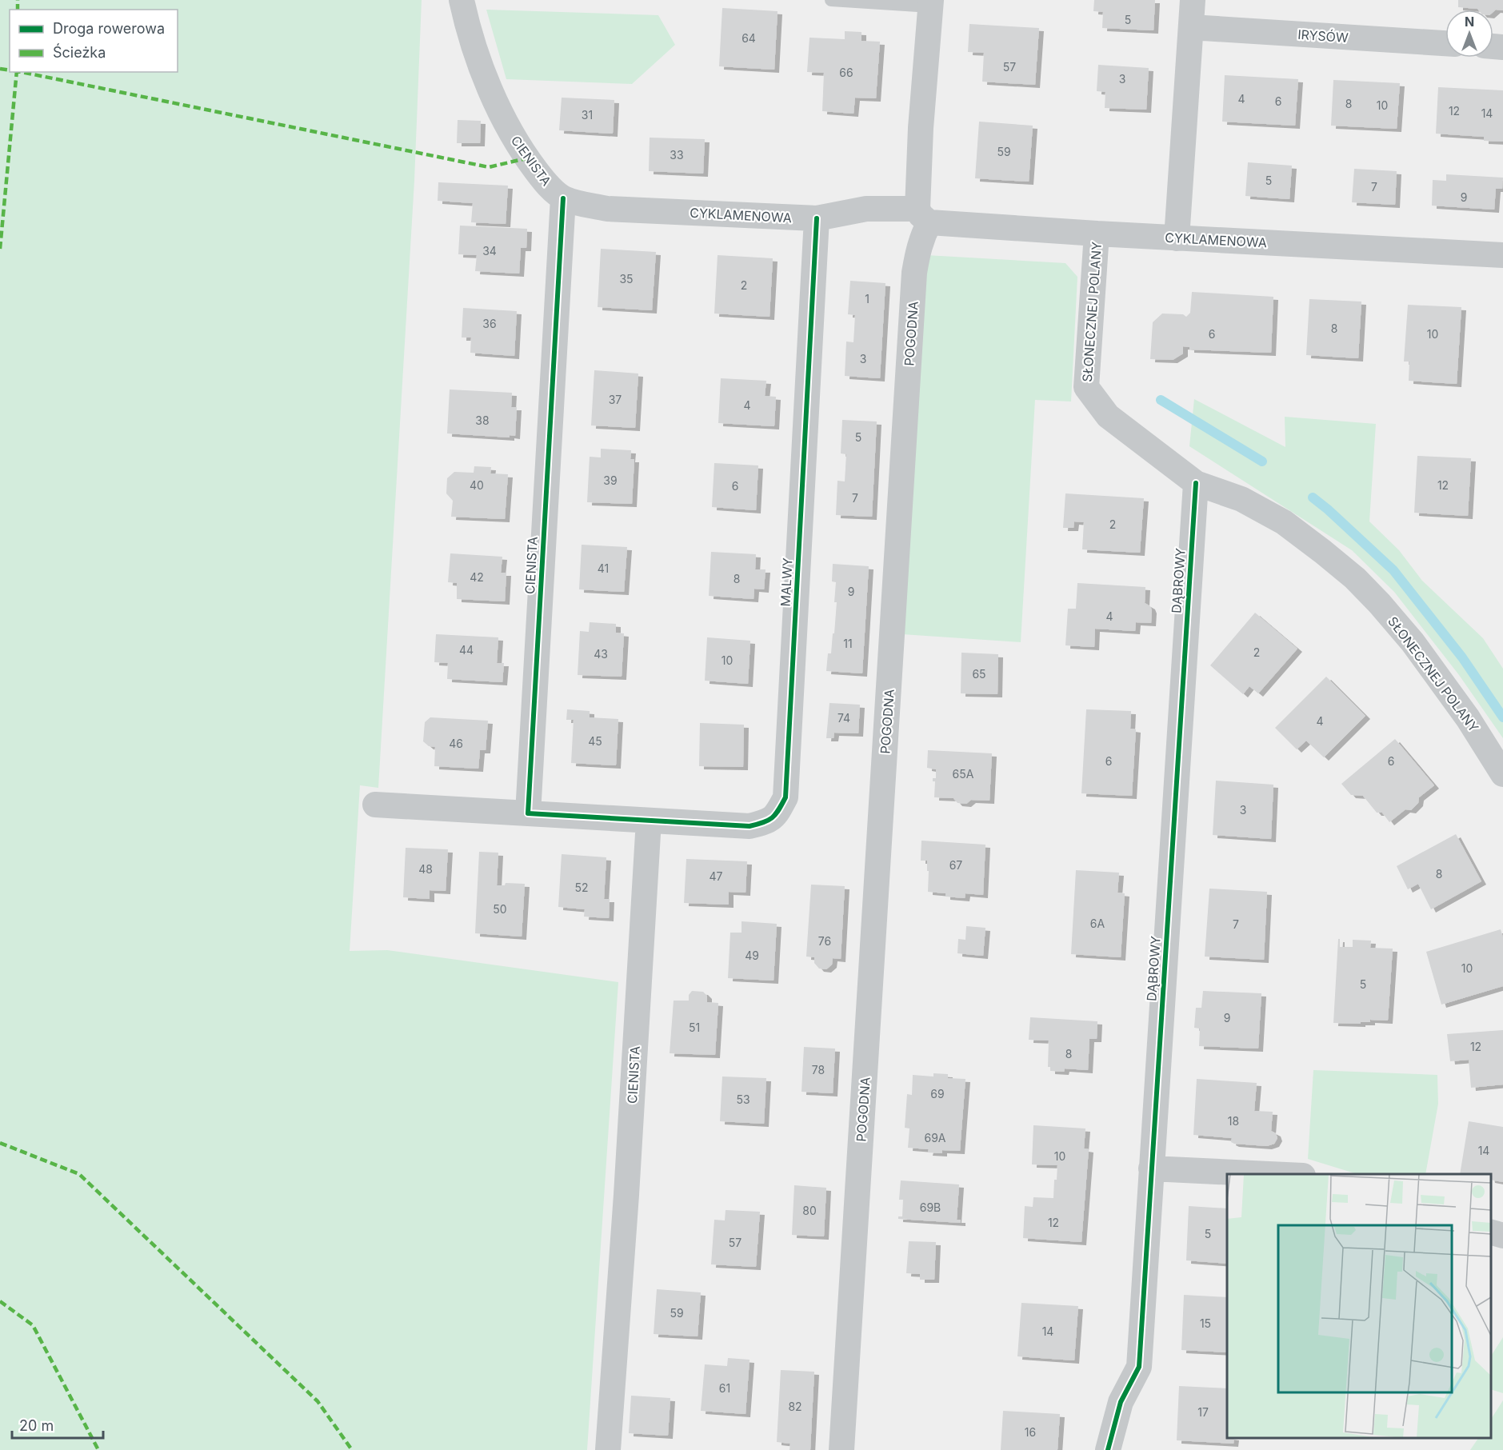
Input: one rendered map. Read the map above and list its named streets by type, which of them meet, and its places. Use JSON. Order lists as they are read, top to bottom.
{
  "streets": {
    "street": [
      "IRYSÓW",
      "CIENISTA",
      "CYKLAMENOWA",
      "SŁONECZNEJ POLANY",
      "POGODNA",
      "DĄBROWY",
      "MALWY"
    ]
  },
  "crossings": [
    ["CIENISTA", "CYKLAMENOWA"],
    ["CIENISTA", "MALWY"],
    ["CYKLAMENOWA", "SŁONECZNEJ POLANY"],
    ["CYKLAMENOWA", "POGODNA"],
    ["CYKLAMENOWA", "MALWY"],
    ["SŁONECZNEJ POLANY", "DĄBROWY"]
  ],
  "house_numbers": [
    "5",
    "64",
    "57",
    "66",
    "3",
    "4",
    "6",
    "8",
    "10",
    "12",
    "14",
    "31",
    "59",
    "33",
    "5",
    "7",
    "9",
    "34",
    "35",
    "2",
    "1",
    "36",
    "8",
    "6",
    "10",
    "3",
    "37",
    "4",
    "38",
    "5",
    "39",
    "40",
    "12",
    "6",
    "7",
    "2",
    "41",
    "42",
    "8",
    "9",
    "4",
    "11",
    "44",
    "2",
    "43",
    "10",
    "65",
    "74",
    "4",
    "45",
    "46",
    "6",
    "6",
    "65A",
    "3",
    "67",
    "48",
    "8",
    "47",
    "52",
    "50",
    "6A",
    "7",
    "76",
    "49",
    "10",
    "5",
    "9",
    "51",
    "12",
    "8",
    "78",
    "69",
    "53",
    "18",
    "69A",
    "14",
    "10",
    "69B",
    "80",
    "12",
    "5",
    "57",
    "59",
    "15",
    "14",
    "61",
    "82",
    "17",
    "16"
  ],
  "legend": ["Droga rowerowa", "Ścieżka"],
  "scale_bar": "20 m",
  "north": "top"
}
